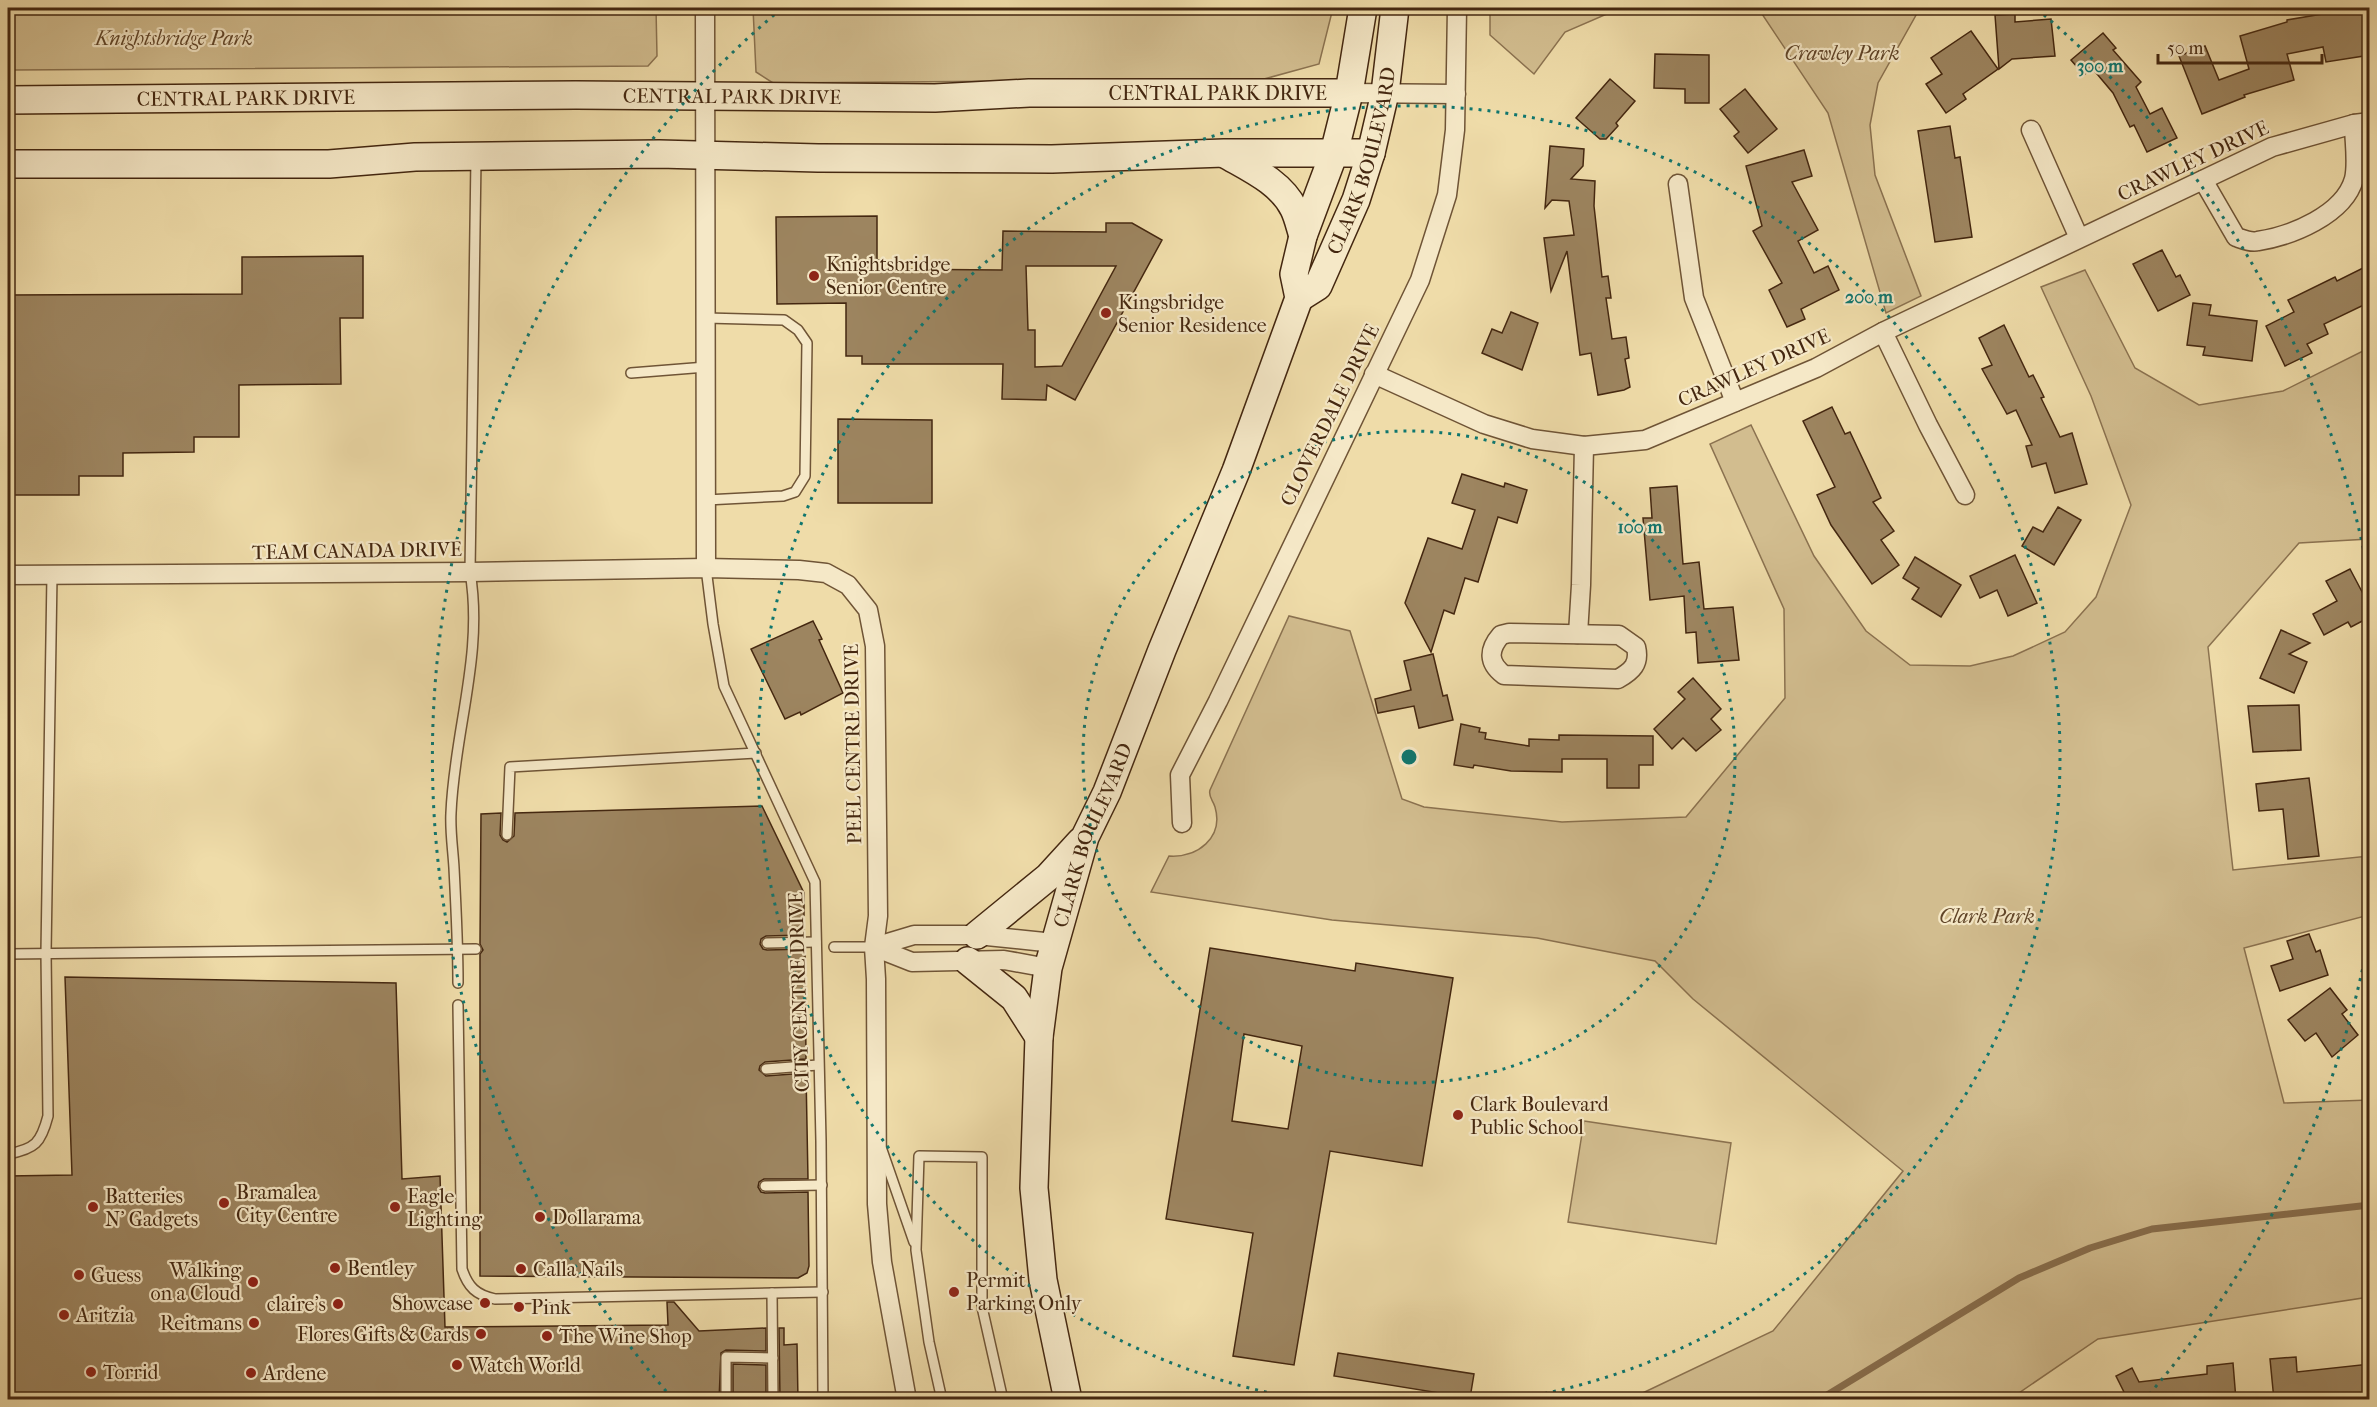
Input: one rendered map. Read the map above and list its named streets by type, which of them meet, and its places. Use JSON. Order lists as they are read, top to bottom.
{
  "streets": {
    "street": [
      "CENTRAL PARK DRIVE",
      "CLARK BOULEVARD",
      "CRAWLEY DRIVE",
      "CLOVERDALE DRIVE",
      "TEAM CANADA DRIVE",
      "PEEL CENTRE DRIVE"
    ],
    "lane": ["CITY CENTRE DRIVE"]
  },
  "crossings": [
    ["CENTRAL PARK DRIVE", "CLARK BOULEVARD"],
    ["CENTRAL PARK DRIVE", "CLOVERDALE DRIVE"],
    ["CRAWLEY DRIVE", "CLOVERDALE DRIVE"],
    ["TEAM CANADA DRIVE", "PEEL CENTRE DRIVE"],
    ["TEAM CANADA DRIVE", "CITY CENTRE DRIVE"],
    ["PEEL CENTRE DRIVE", "CITY CENTRE DRIVE"]
  ],
  "parks": ["Knightsbridge Park", "Crawley Park", "Clark Park"],
  "places": [
    "Knightsbridge Senior Centre",
    "Kingsbridge Senior Residence",
    "Clark Boulevard Public School",
    "Bramalea City Centre",
    "Batteries N’ Gadgets",
    "Eagle Lighting",
    "Dollarama",
    "Bentley",
    "Calla Nails",
    "Guess",
    "Walking on a Cloud",
    "Permit Parking Only",
    "Showcase",
    "claire's",
    "Pink",
    "Aritzia",
    "Reitmans",
    "Flores Gifts & Cards",
    "The Wine Shop",
    "Watch World",
    "Torrid",
    "Ardene"
  ],
  "scale_bar": "50 m",
  "rings": ["300 m", "200 m", "100 m"]
}
